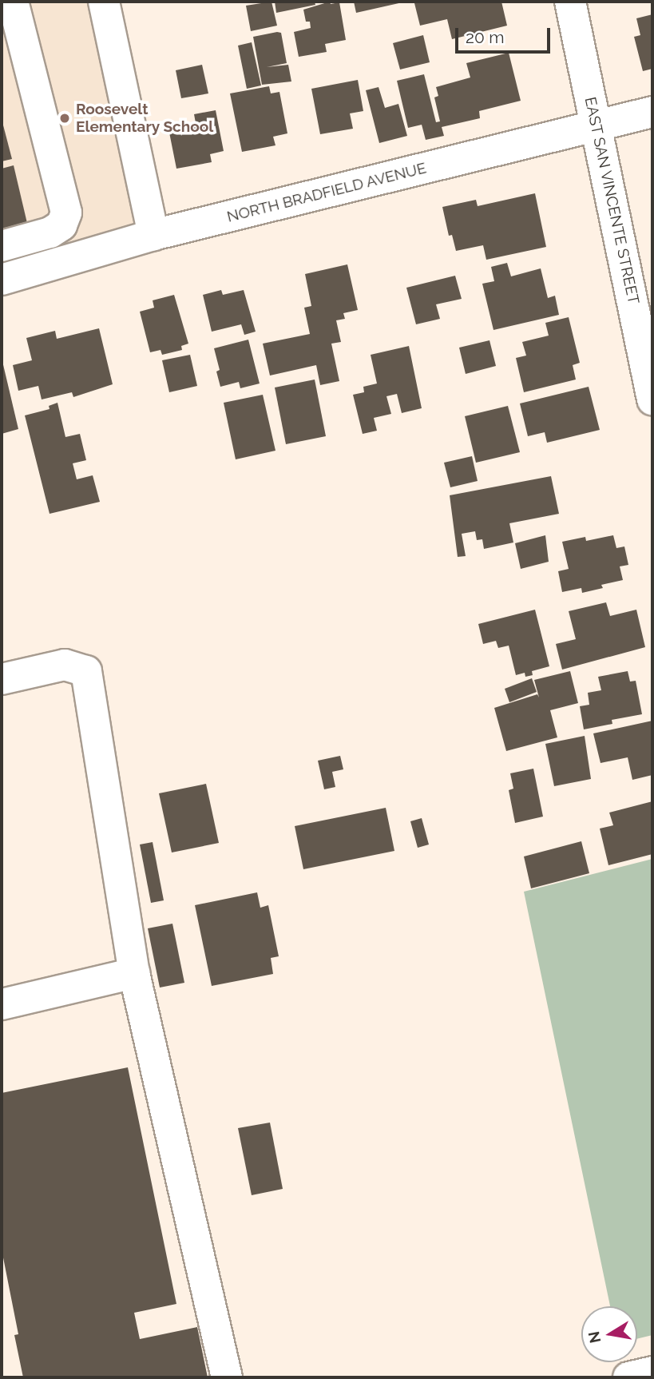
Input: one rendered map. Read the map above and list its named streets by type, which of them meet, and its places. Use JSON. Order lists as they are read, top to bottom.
{
  "streets": {
    "street": ["NORTH BRADFIELD AVENUE", "EAST SAN VINCENTE STREET"]
  },
  "crossings": [
    ["NORTH BRADFIELD AVENUE", "EAST SAN VINCENTE STREET"]
  ],
  "places": ["Roosevelt Elementary School"],
  "scale_bar": "20 m",
  "north": "left"
}
